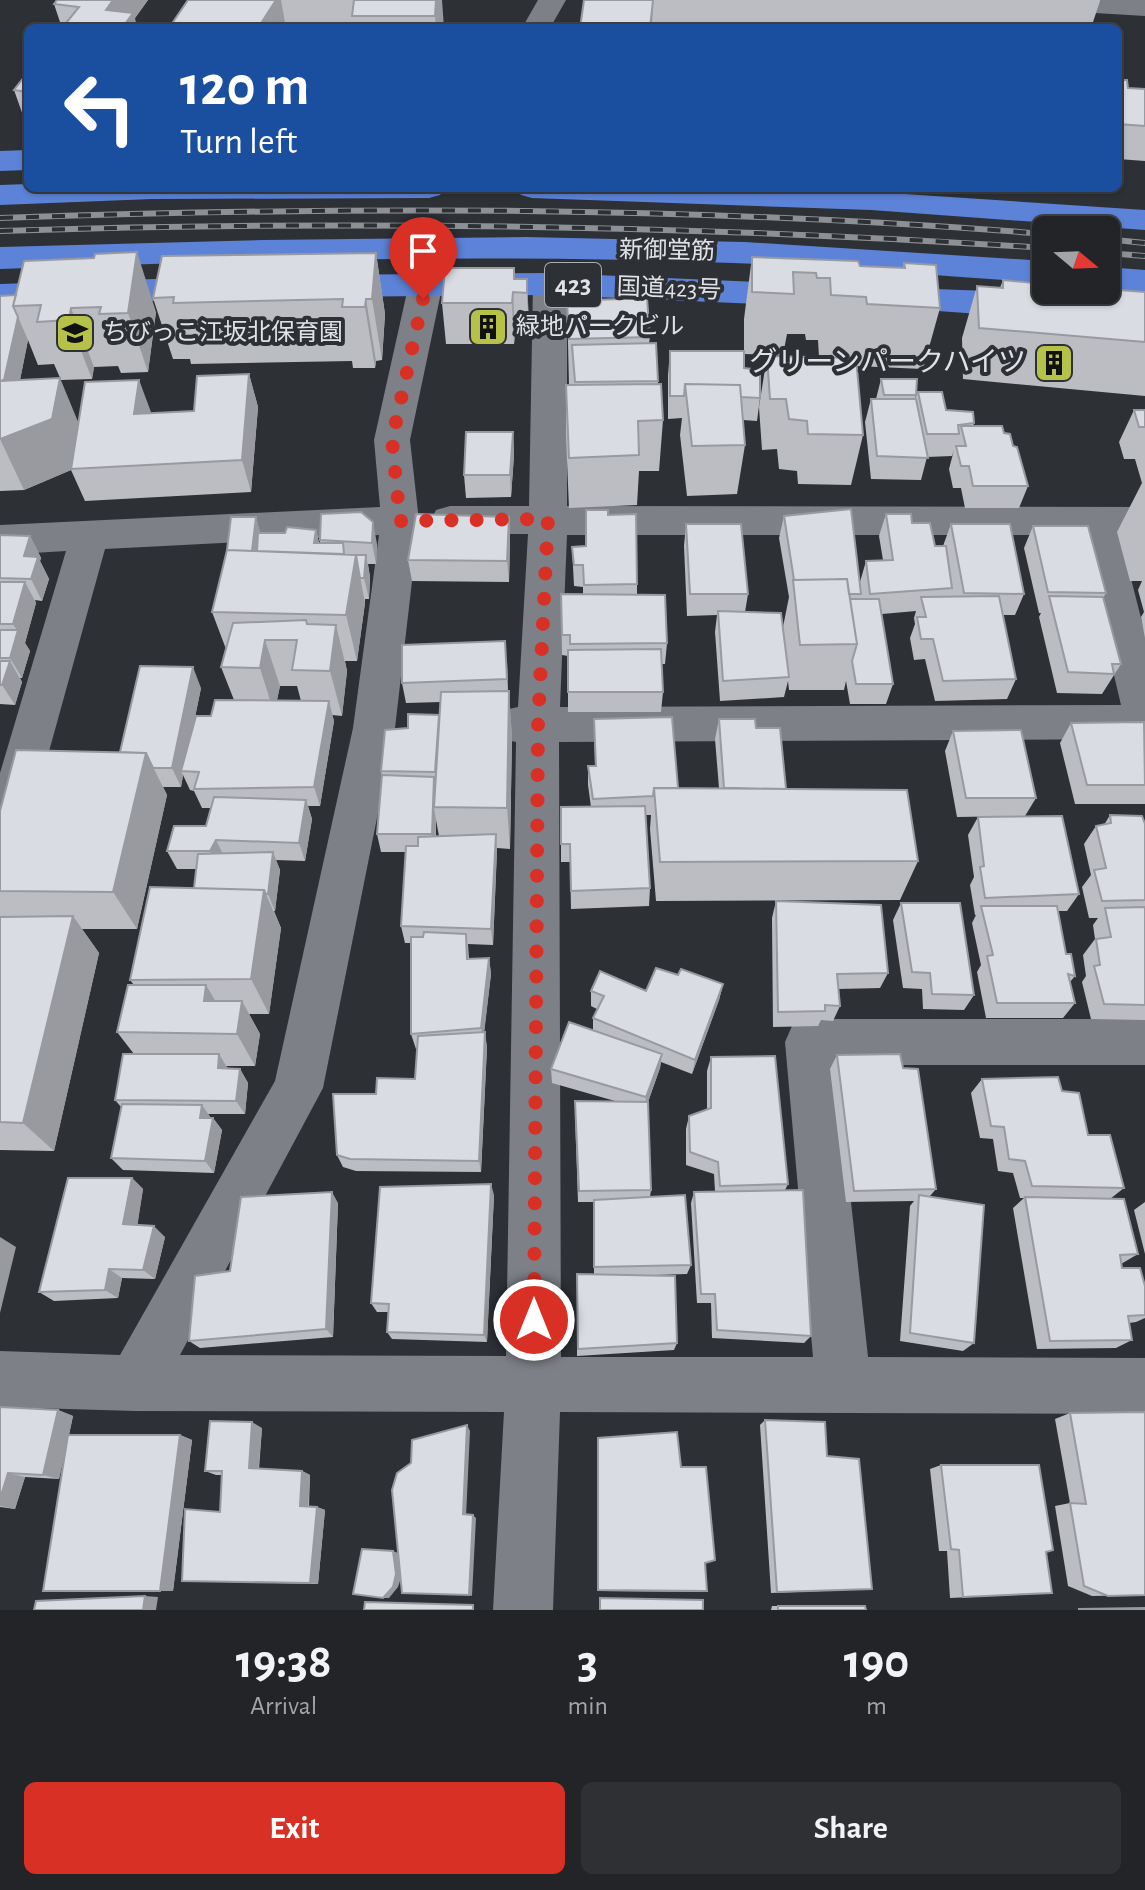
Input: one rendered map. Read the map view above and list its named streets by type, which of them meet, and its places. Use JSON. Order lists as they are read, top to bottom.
{
  "streets": {
    "highway": ["新御堂筋", "423", "国道423号"]
  },
  "places": {
    "building": ["緑地パークビル", "グリーンパークハイツ"],
    "school or university": ["ちびっこ江坂北保育園"]
  },
  "north": "right",
  "page": {
    "turn": ["120 m", "Turn left"],
    "eta": [
      "19:38",
      "Arrival",
      "3",
      "min",
      "190",
      "m"
    ],
    "buttons": ["Exit", "Share"]
  }
}
